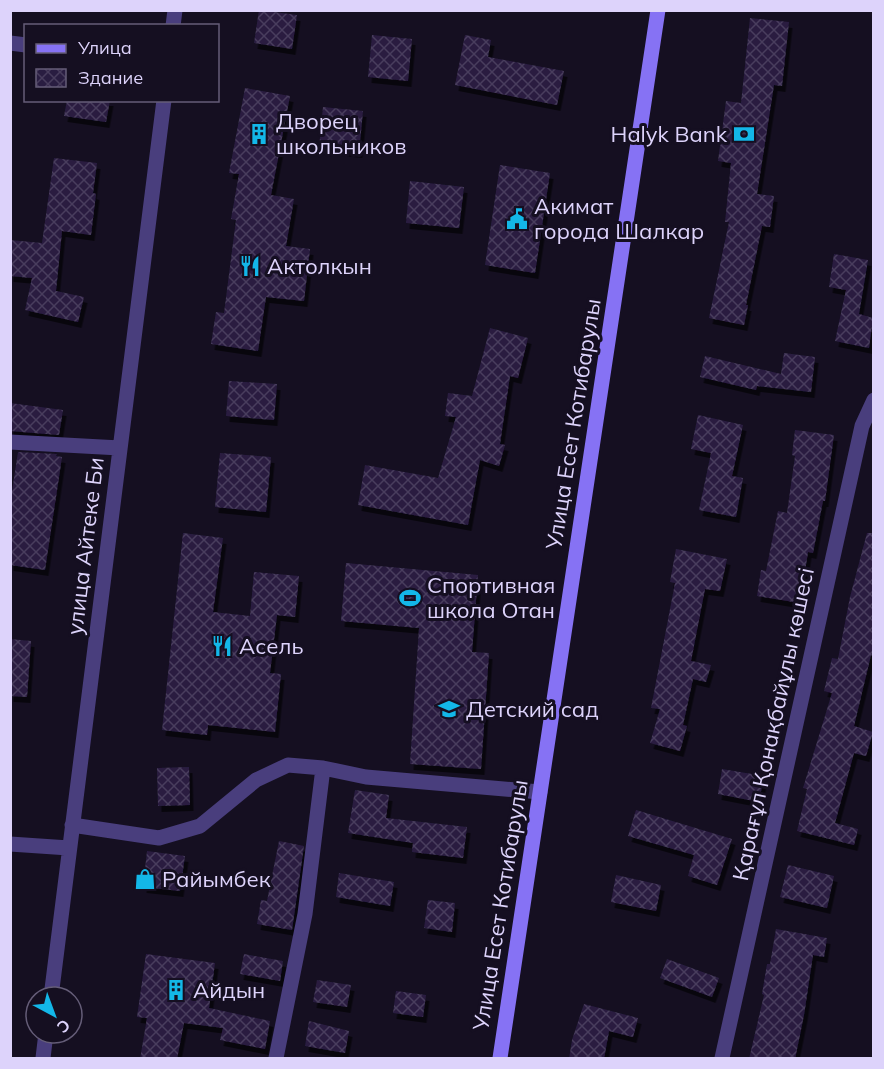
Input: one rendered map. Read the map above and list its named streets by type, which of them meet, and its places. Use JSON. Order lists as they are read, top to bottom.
{
  "streets": {
    "main road": ["Улица Есет Котибарулы"],
    "street": ["улица Айтеке Би", "Қарағұл Қонақбайұлы көшесі"]
  },
  "places": {
    "building": ["Дворец школьников", "Айдын"],
    "bank": ["Halyk Bank"],
    "public building": ["Акимат города Шалкар"],
    "restaurant": ["Актолкын", "Асель"],
    "sports": ["Спортивная школа Отан"],
    "school or university": ["Детский сад"],
    "shop": ["Райымбек"]
  },
  "legend": ["Улица", "Здание"],
  "north": "bottom right"
}
